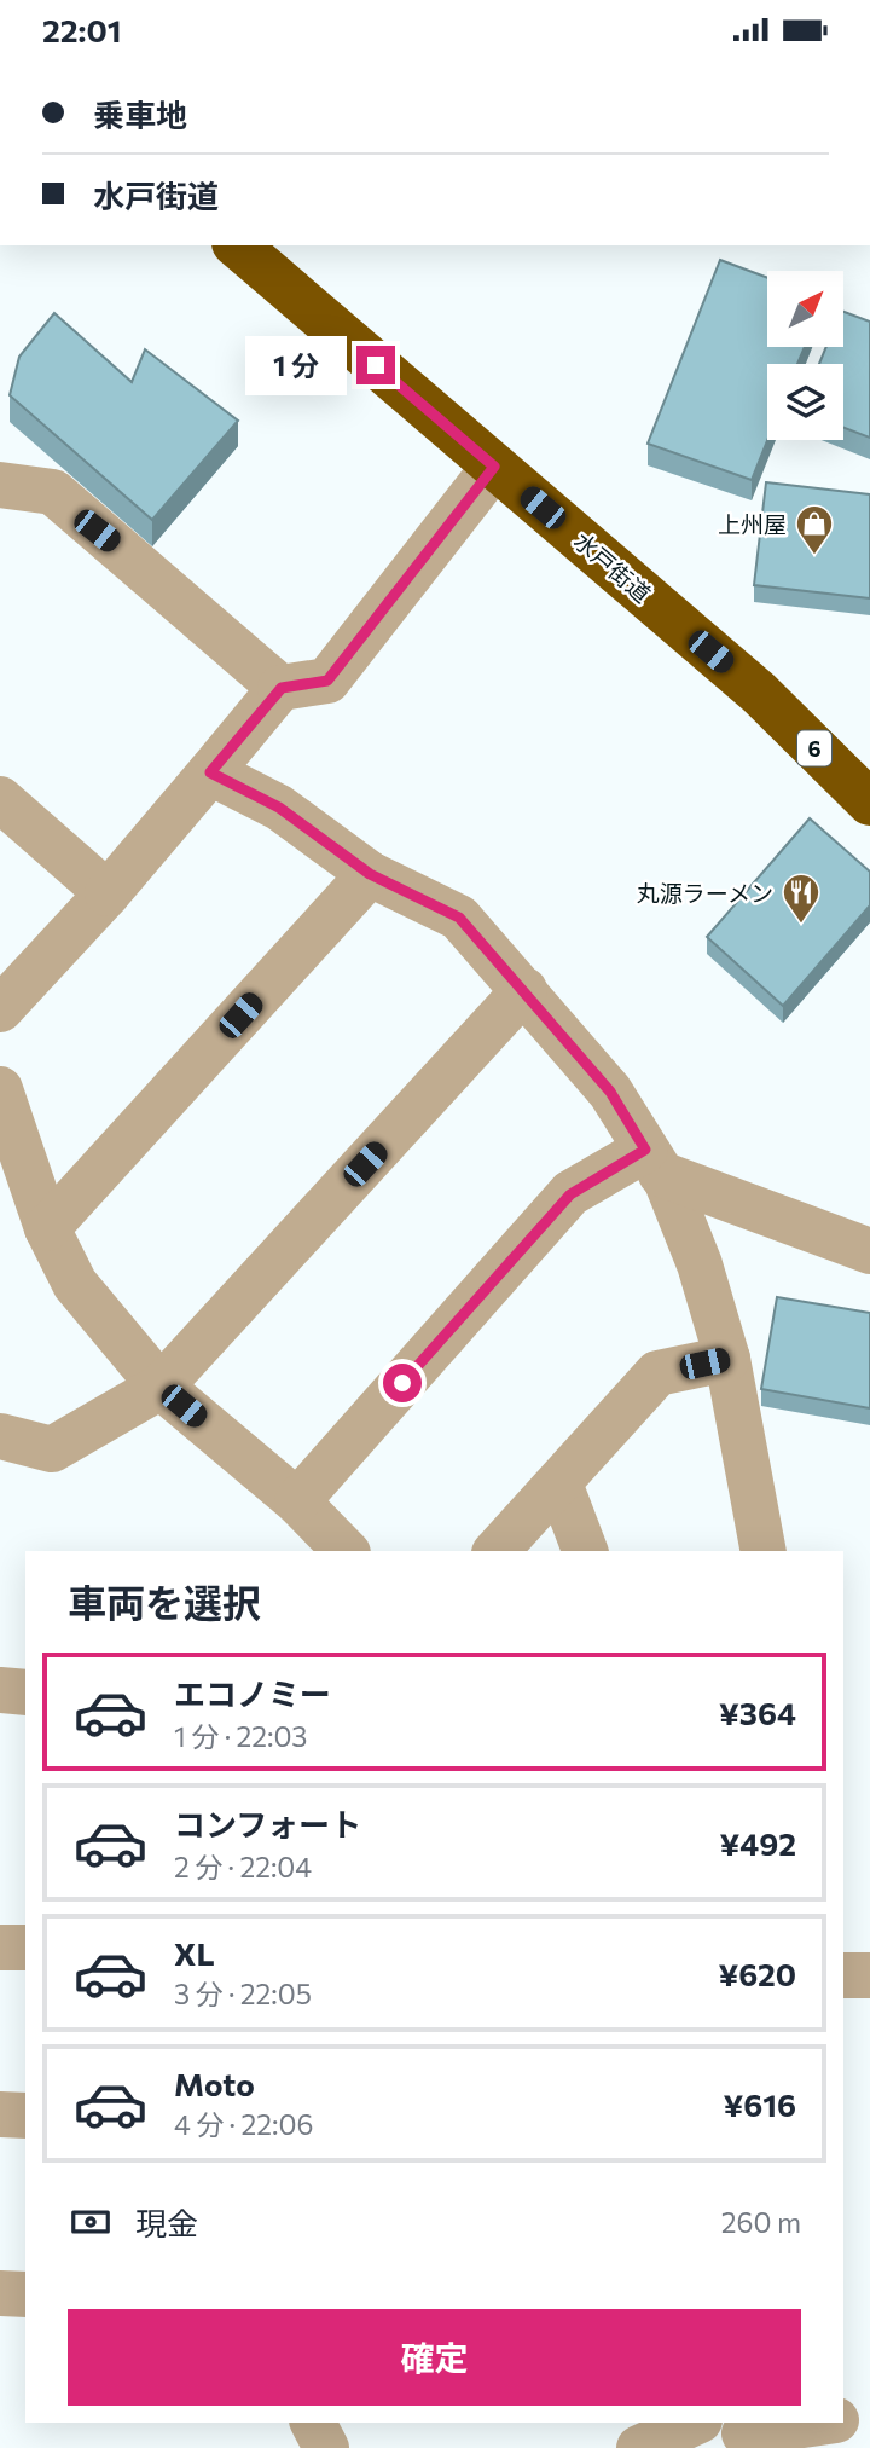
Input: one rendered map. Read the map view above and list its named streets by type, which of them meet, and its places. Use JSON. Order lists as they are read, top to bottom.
{
  "streets": {
    "highway": ["水戸街道", "6"]
  },
  "places": {
    "shop": ["上州屋"],
    "restaurant": ["丸源ラーメン"]
  },
  "north": "top right",
  "page": {
    "status": "22:01",
    "banner": ["乗車地", "水戸街道"],
    "bubble": "1 分",
    "heading": "車両を選択",
    "list": [
      {
        "name": "エコノミー",
        "note": "1 分 · 22:03",
        "value": "¥364"
      },
      {
        "name": "コンフォート",
        "note": "2 分 · 22:04",
        "value": "¥492"
      },
      {
        "name": "XL",
        "note": "3 分 · 22:05",
        "value": "¥620"
      },
      {
        "name": "Moto",
        "note": "4 分 · 22:06",
        "value": "¥616"
      }
    ],
    "pay": ["現金", "260 m"],
    "buttons": "確定"
  }
}
